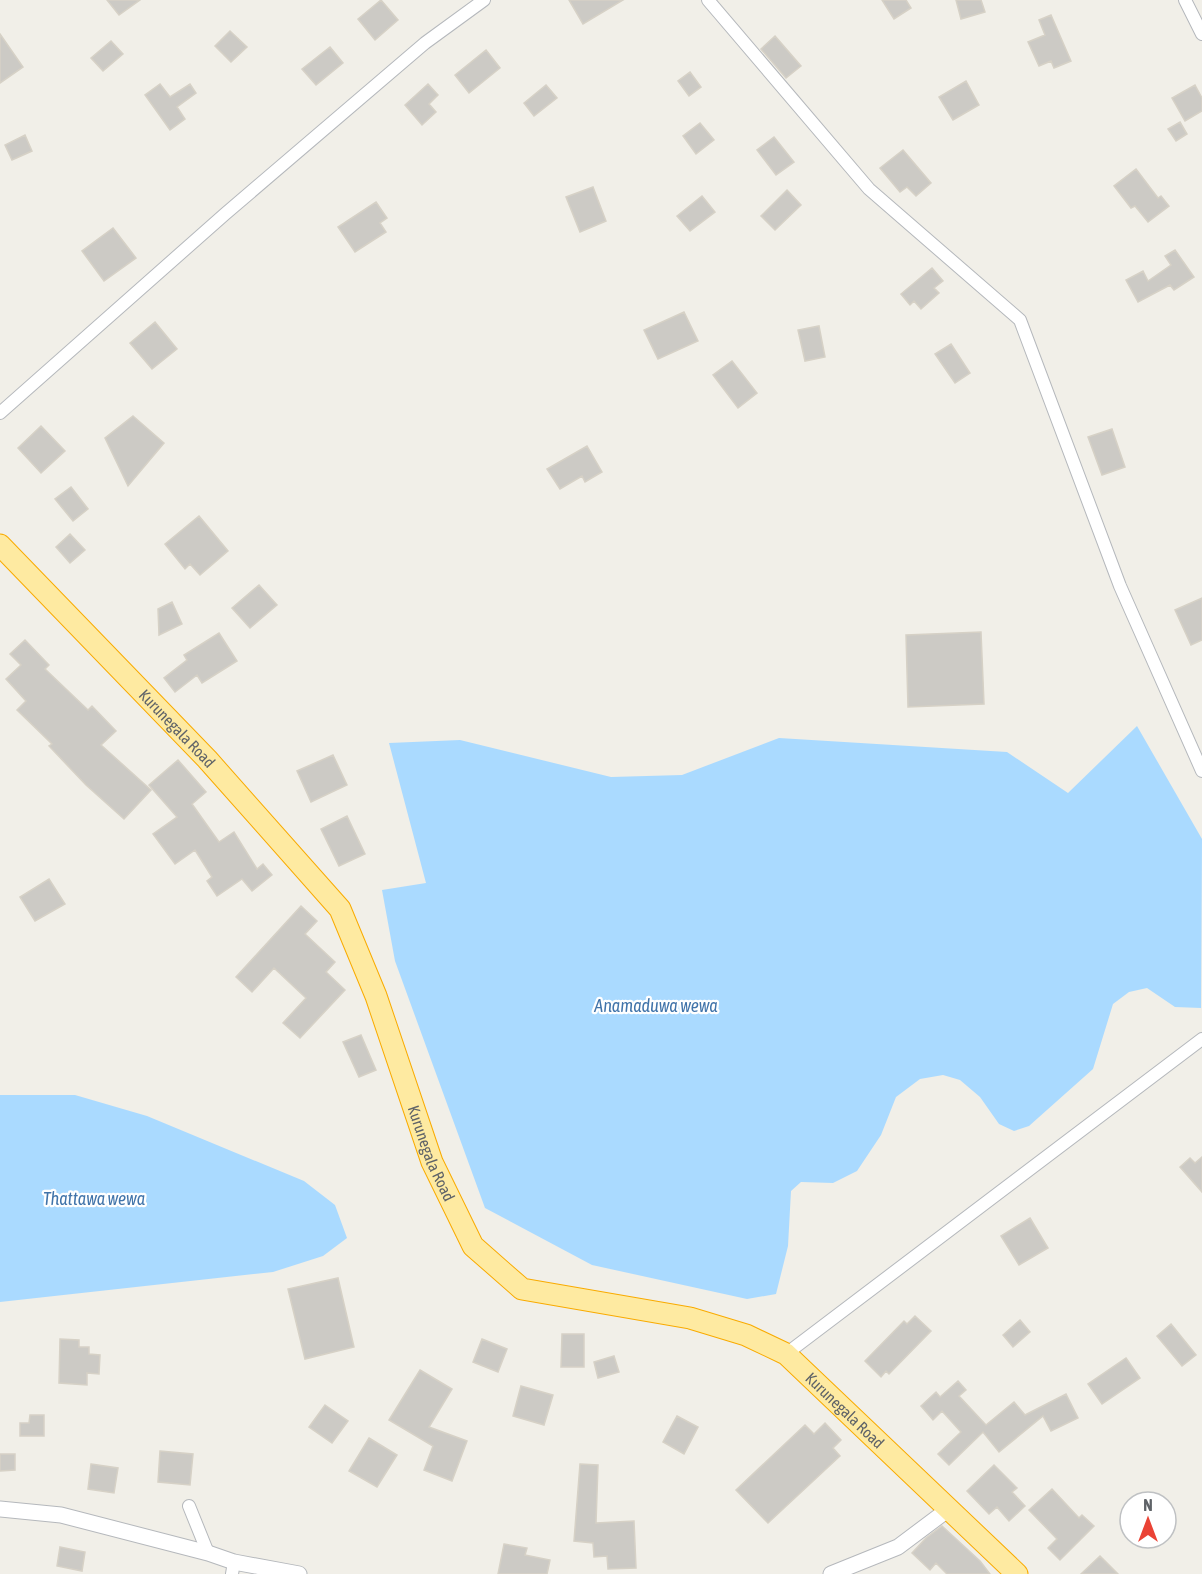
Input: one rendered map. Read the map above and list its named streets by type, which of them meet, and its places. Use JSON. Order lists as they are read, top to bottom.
{
  "streets": {
    "highway": ["Kurunegala Road"]
  },
  "water": ["Anamaduwa wewa", "Thattawa wewa"],
  "north": "top"
}
